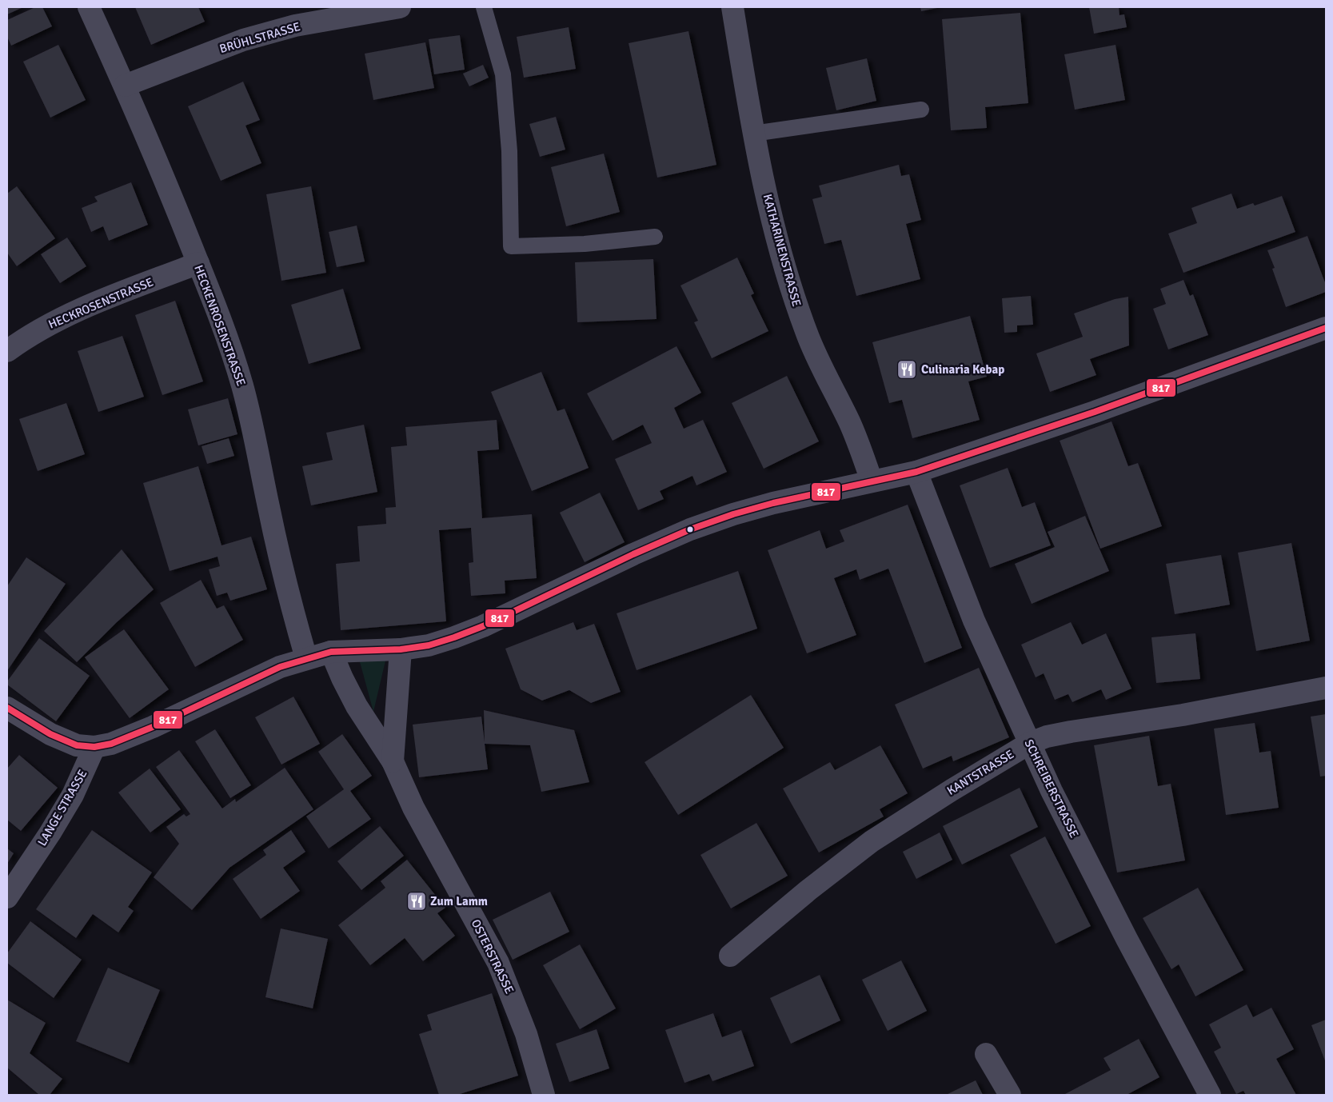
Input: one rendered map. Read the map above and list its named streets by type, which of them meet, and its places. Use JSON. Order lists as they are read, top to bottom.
{
  "streets": {
    "street": [
      "BRÜHLSTRASSE",
      "KATHARINENSTRASSE",
      "HECKROSENSTRASSE",
      "HECKENROSENSTRASSE",
      "KANTSTRASSE",
      "SCHREIBERSTRASSE",
      "LANGE STRASSE",
      "OSTERSTRASSE"
    ]
  },
  "crossings": [
    ["BRÜHLSTRASSE", "HECKENROSENSTRASSE"],
    ["HECKROSENSTRASSE", "HECKENROSENSTRASSE"],
    ["KANTSTRASSE", "SCHREIBERSTRASSE"]
  ],
  "places": {
    "restaurant": ["Culinaria Kebap", "Zum Lamm"]
  },
  "lines": ["transit line 817"]
}
